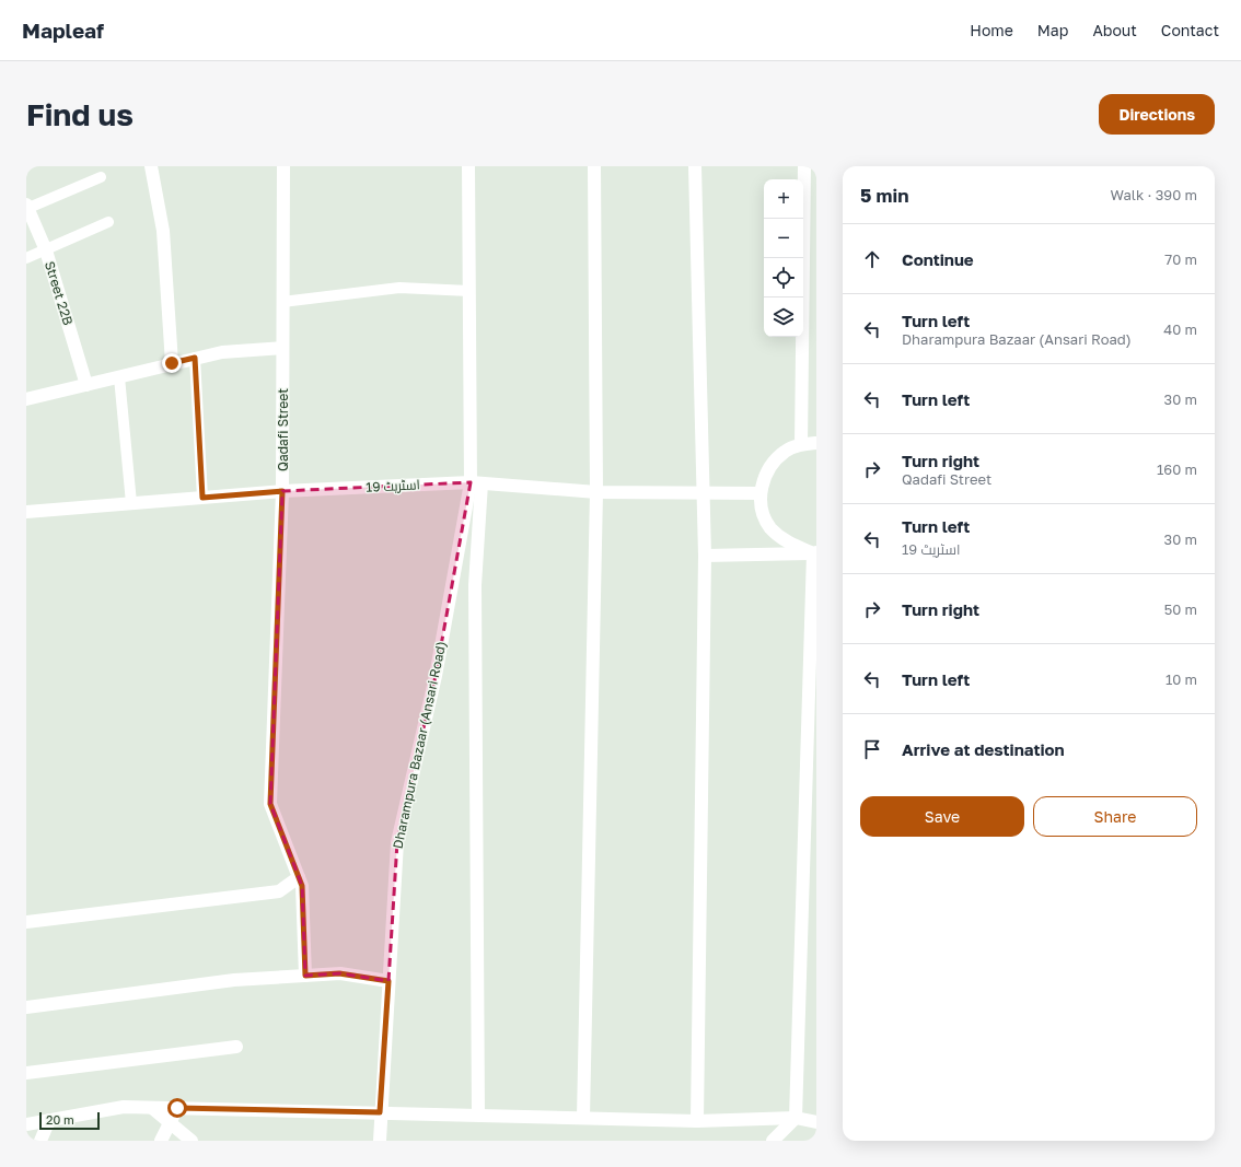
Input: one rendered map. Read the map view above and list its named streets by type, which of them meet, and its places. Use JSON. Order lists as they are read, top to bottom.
{
  "streets": {
    "street": [
      "Street 22B",
      "Qadafi Street",
      "اسٹریٹ 19",
      "Dharampura Bazaar (Ansari Road)"
    ]
  },
  "crossings": [
    ["Qadafi Street", "اسٹریٹ 19"],
    ["اسٹریٹ 19", "Dharampura Bazaar (Ansari Road)"]
  ],
  "scale_bar": "20 m",
  "page": {
    "header": "Mapleaf",
    "nav": [
      "Home",
      "Map",
      "About",
      "Contact"
    ],
    "buttons": [
      "Directions",
      ["Save", "Share"]
    ],
    "title": "Find us",
    "heading": ["5 min", "Walk · 390 m"],
    "map_buttons": ["+", "−"],
    "list": [
      ["Continue", "70 m"],
      ["Turn left", "Dharampura Bazaar (Ansari Road)", "40 m"],
      ["Turn left", "30 m"],
      ["Turn right", "Qadafi Street", "160 m"],
      ["Turn left", "اسٹریٹ 19", "30 m"],
      ["Turn right", "50 m"],
      ["Turn left", "10 m"],
      "Arrive at destination"
    ],
    "scale": "20 m"
  }
}
